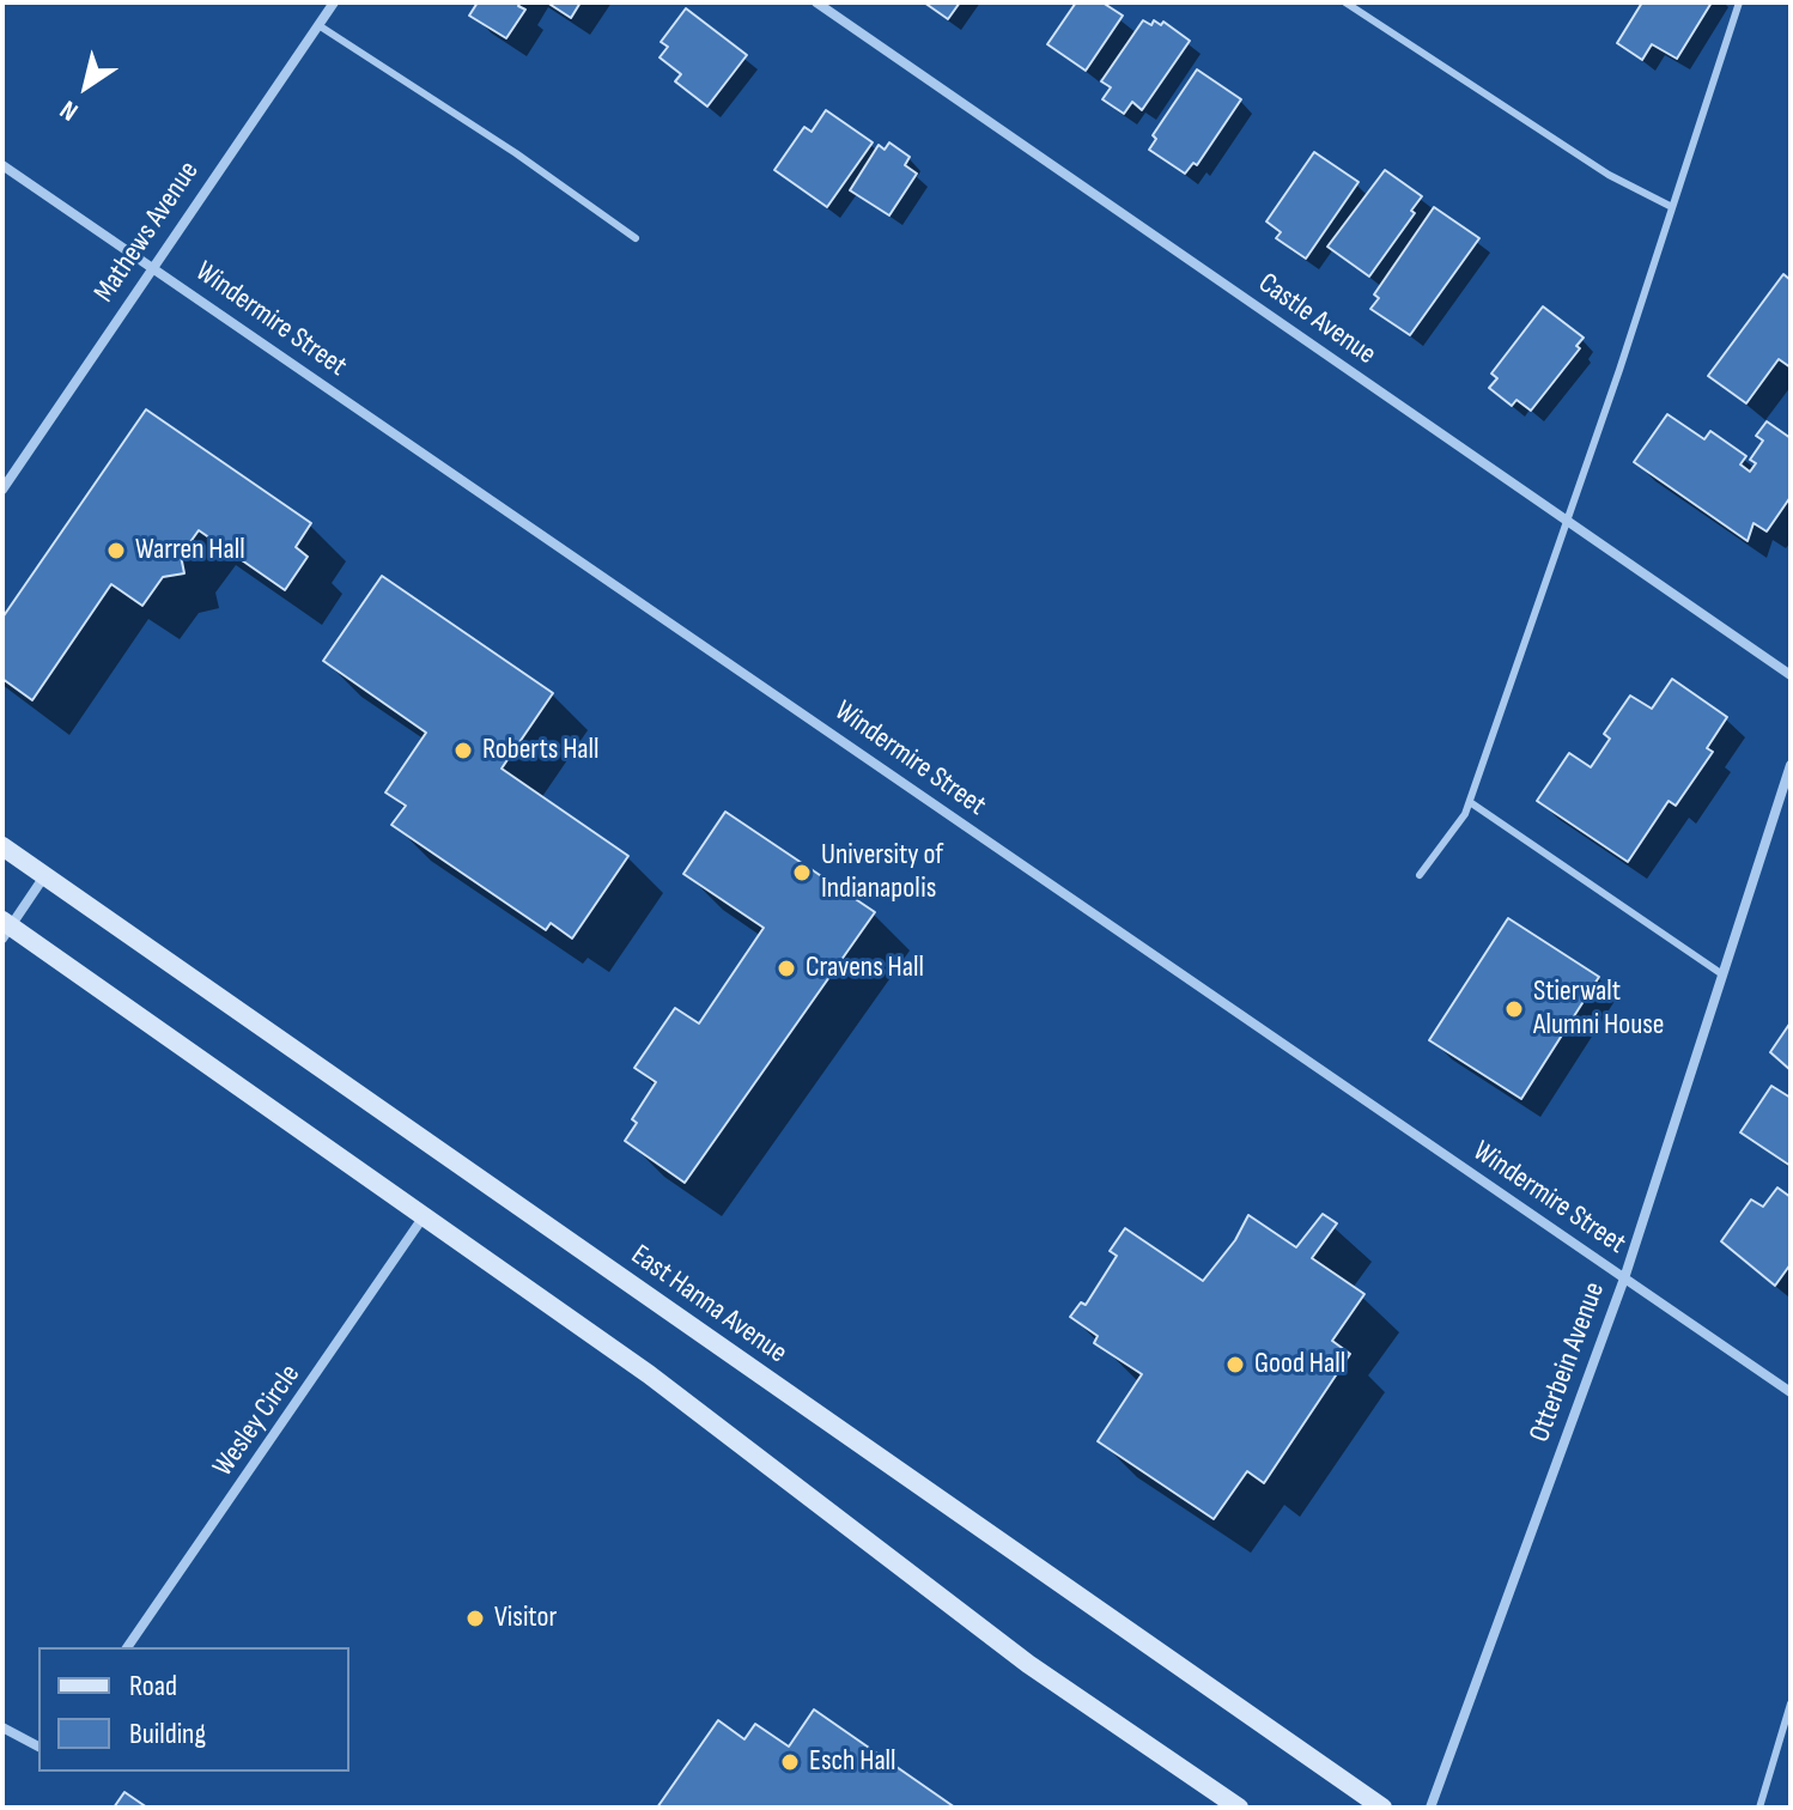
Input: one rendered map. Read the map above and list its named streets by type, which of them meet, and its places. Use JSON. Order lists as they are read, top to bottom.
{
  "streets": {
    "main road": ["East Hanna Avenue"],
    "street": [
      "Mathews Avenue",
      "Windermire Street",
      "Castle Avenue",
      "Otterbein Avenue",
      "Wesley Circle"
    ]
  },
  "crossings": [
    ["Mathews Avenue", "Windermire Street"],
    ["Windermire Street", "Otterbein Avenue"]
  ],
  "places": [
    "Warren Hall",
    "Roberts Hall",
    "University of Indianapolis",
    "Cravens Hall",
    "Stierwalt Alumni House",
    "Good Hall",
    "Visitor",
    "Esch Hall"
  ],
  "legend": ["Road", "Building"],
  "north": "bottom left"
}
